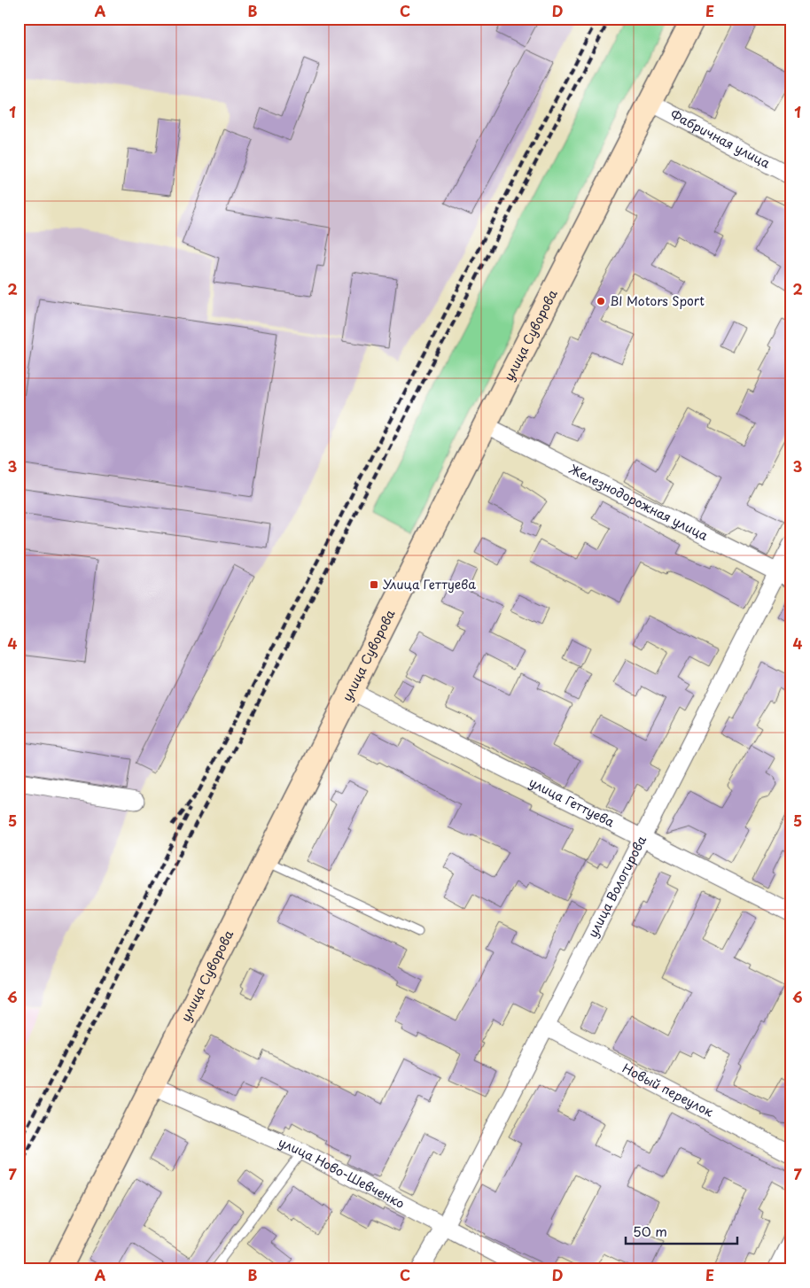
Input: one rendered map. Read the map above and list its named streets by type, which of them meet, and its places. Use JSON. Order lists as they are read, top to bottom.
{
  "streets": {
    "street": [
      "Фабричная улица",
      "улица Суворова",
      "Железнодорожная улица",
      "улица Геттуева",
      "улица Вологирова",
      "Новый переулок",
      "улица Ново-Шевченко"
    ]
  },
  "crossings": [
    ["Фабричная улица", "улица Суворова"],
    ["улица Суворова", "Железнодорожная улица"],
    ["улица Суворова", "улица Геттуева"],
    ["улица Суворова", "улица Ново-Шевченко"],
    ["Железнодорожная улица", "улица Вологирова"],
    ["улица Геттуева", "улица Вологирова"],
    ["улица Вологирова", "Новый переулок"],
    ["улица Вологирова", "улица Ново-Шевченко"]
  ],
  "places": {
    "other": ["BI Motors Sport"],
    "transit": ["Улица Геттуева"]
  },
  "scale_bar": "50 m",
  "grid": {
    "columns": [
      "A",
      "B",
      "C",
      "D",
      "E"
    ],
    "rows": [
      "1",
      "2",
      "3",
      "4",
      "5",
      "6",
      "7"
    ]
  }
}
